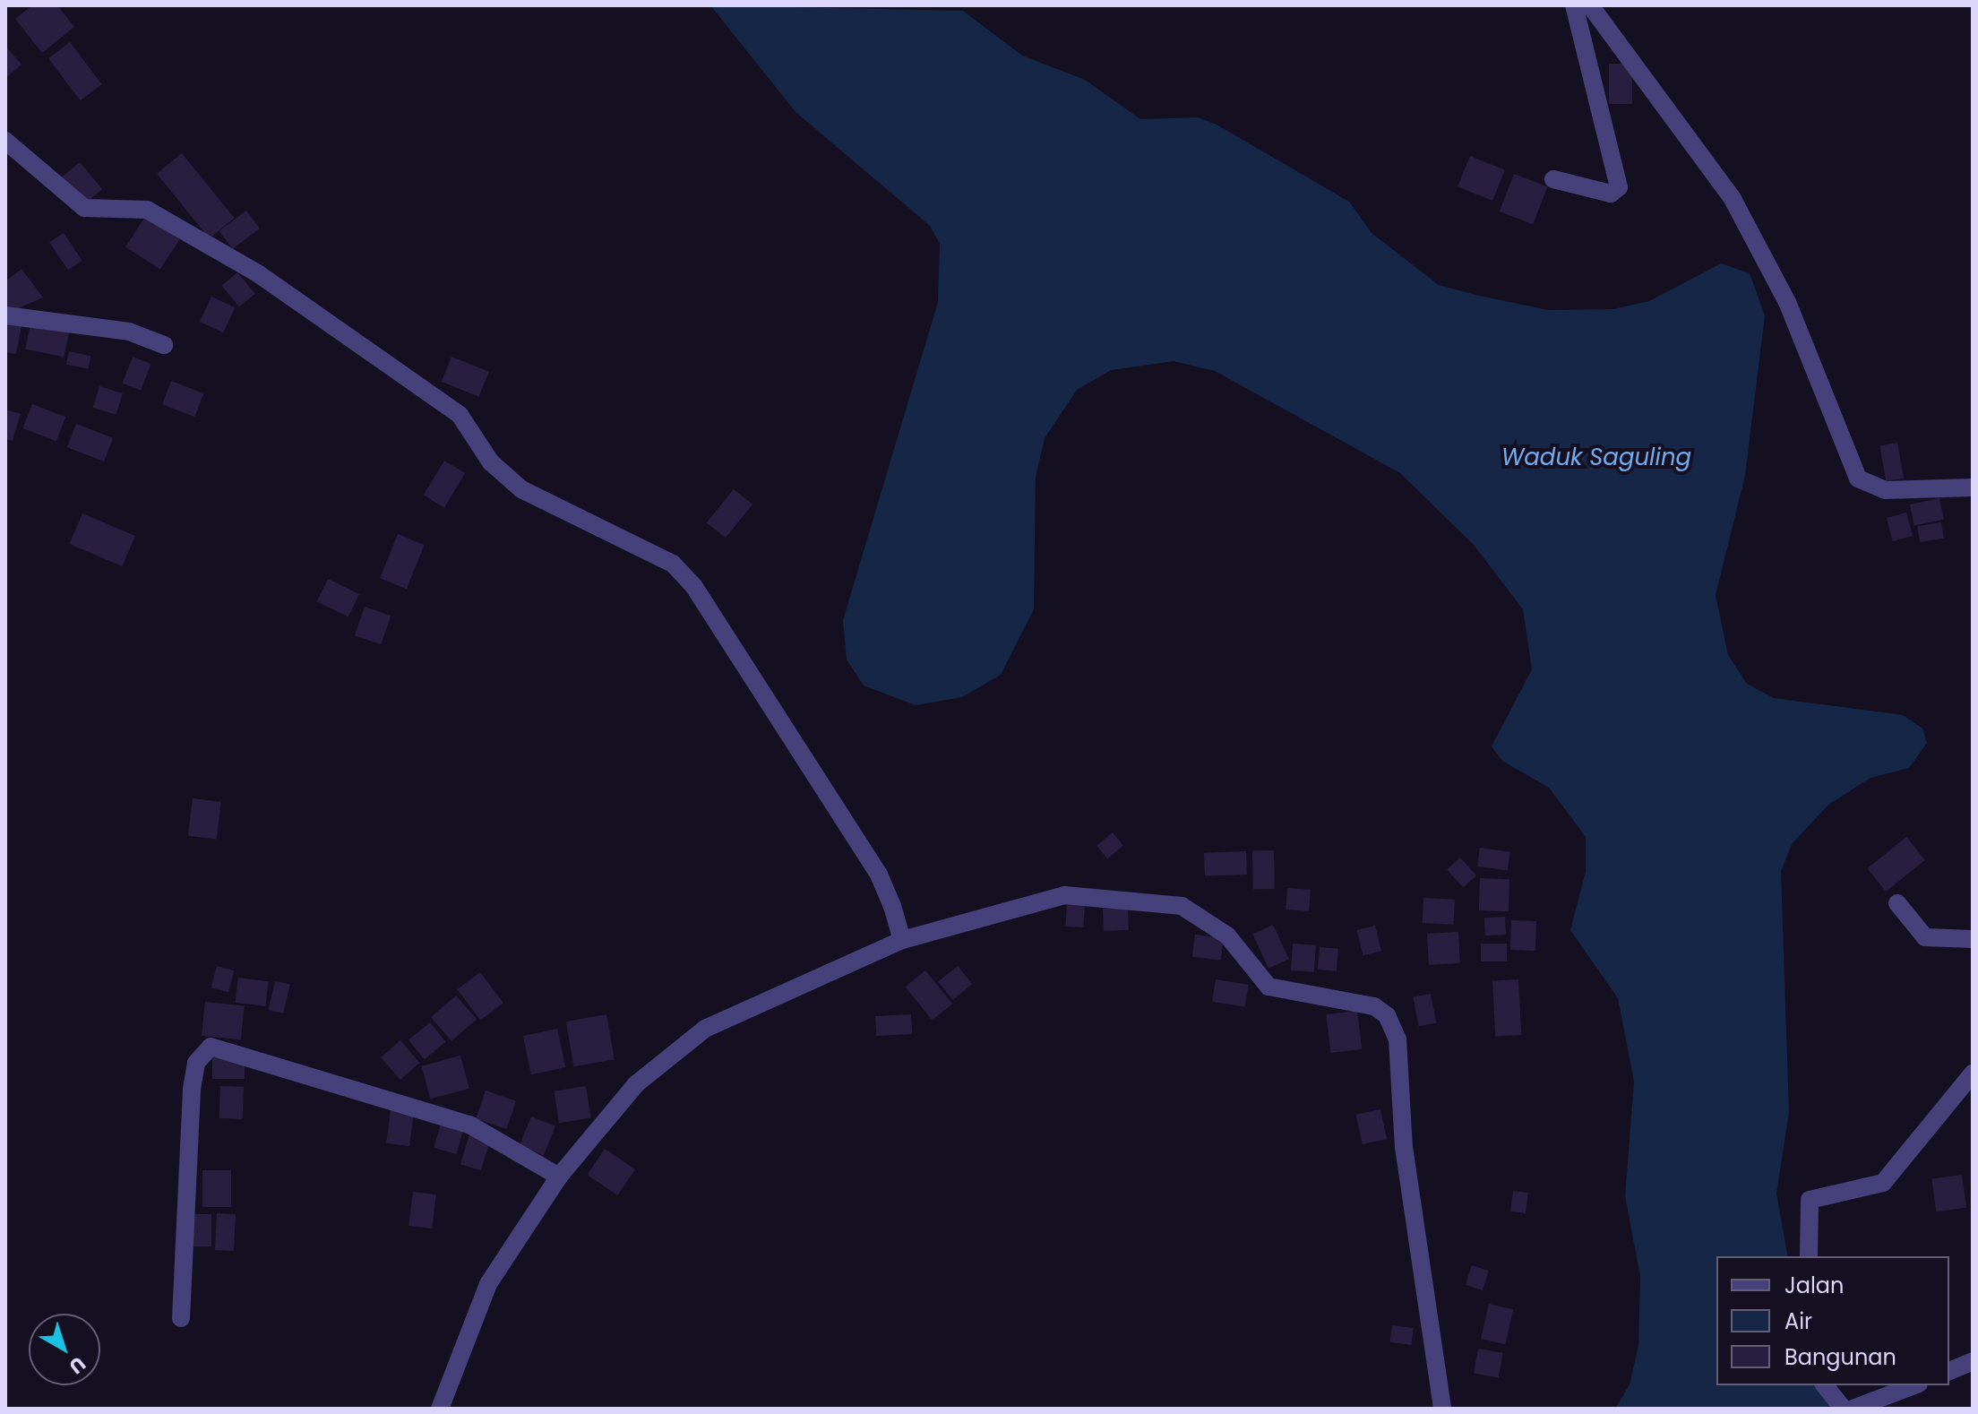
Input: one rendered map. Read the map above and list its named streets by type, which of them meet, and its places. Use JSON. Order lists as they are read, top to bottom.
{
  "water": ["Waduk Saguling"],
  "legend": ["Jalan", "Air", "Bangunan"],
  "north": "bottom right"
}
